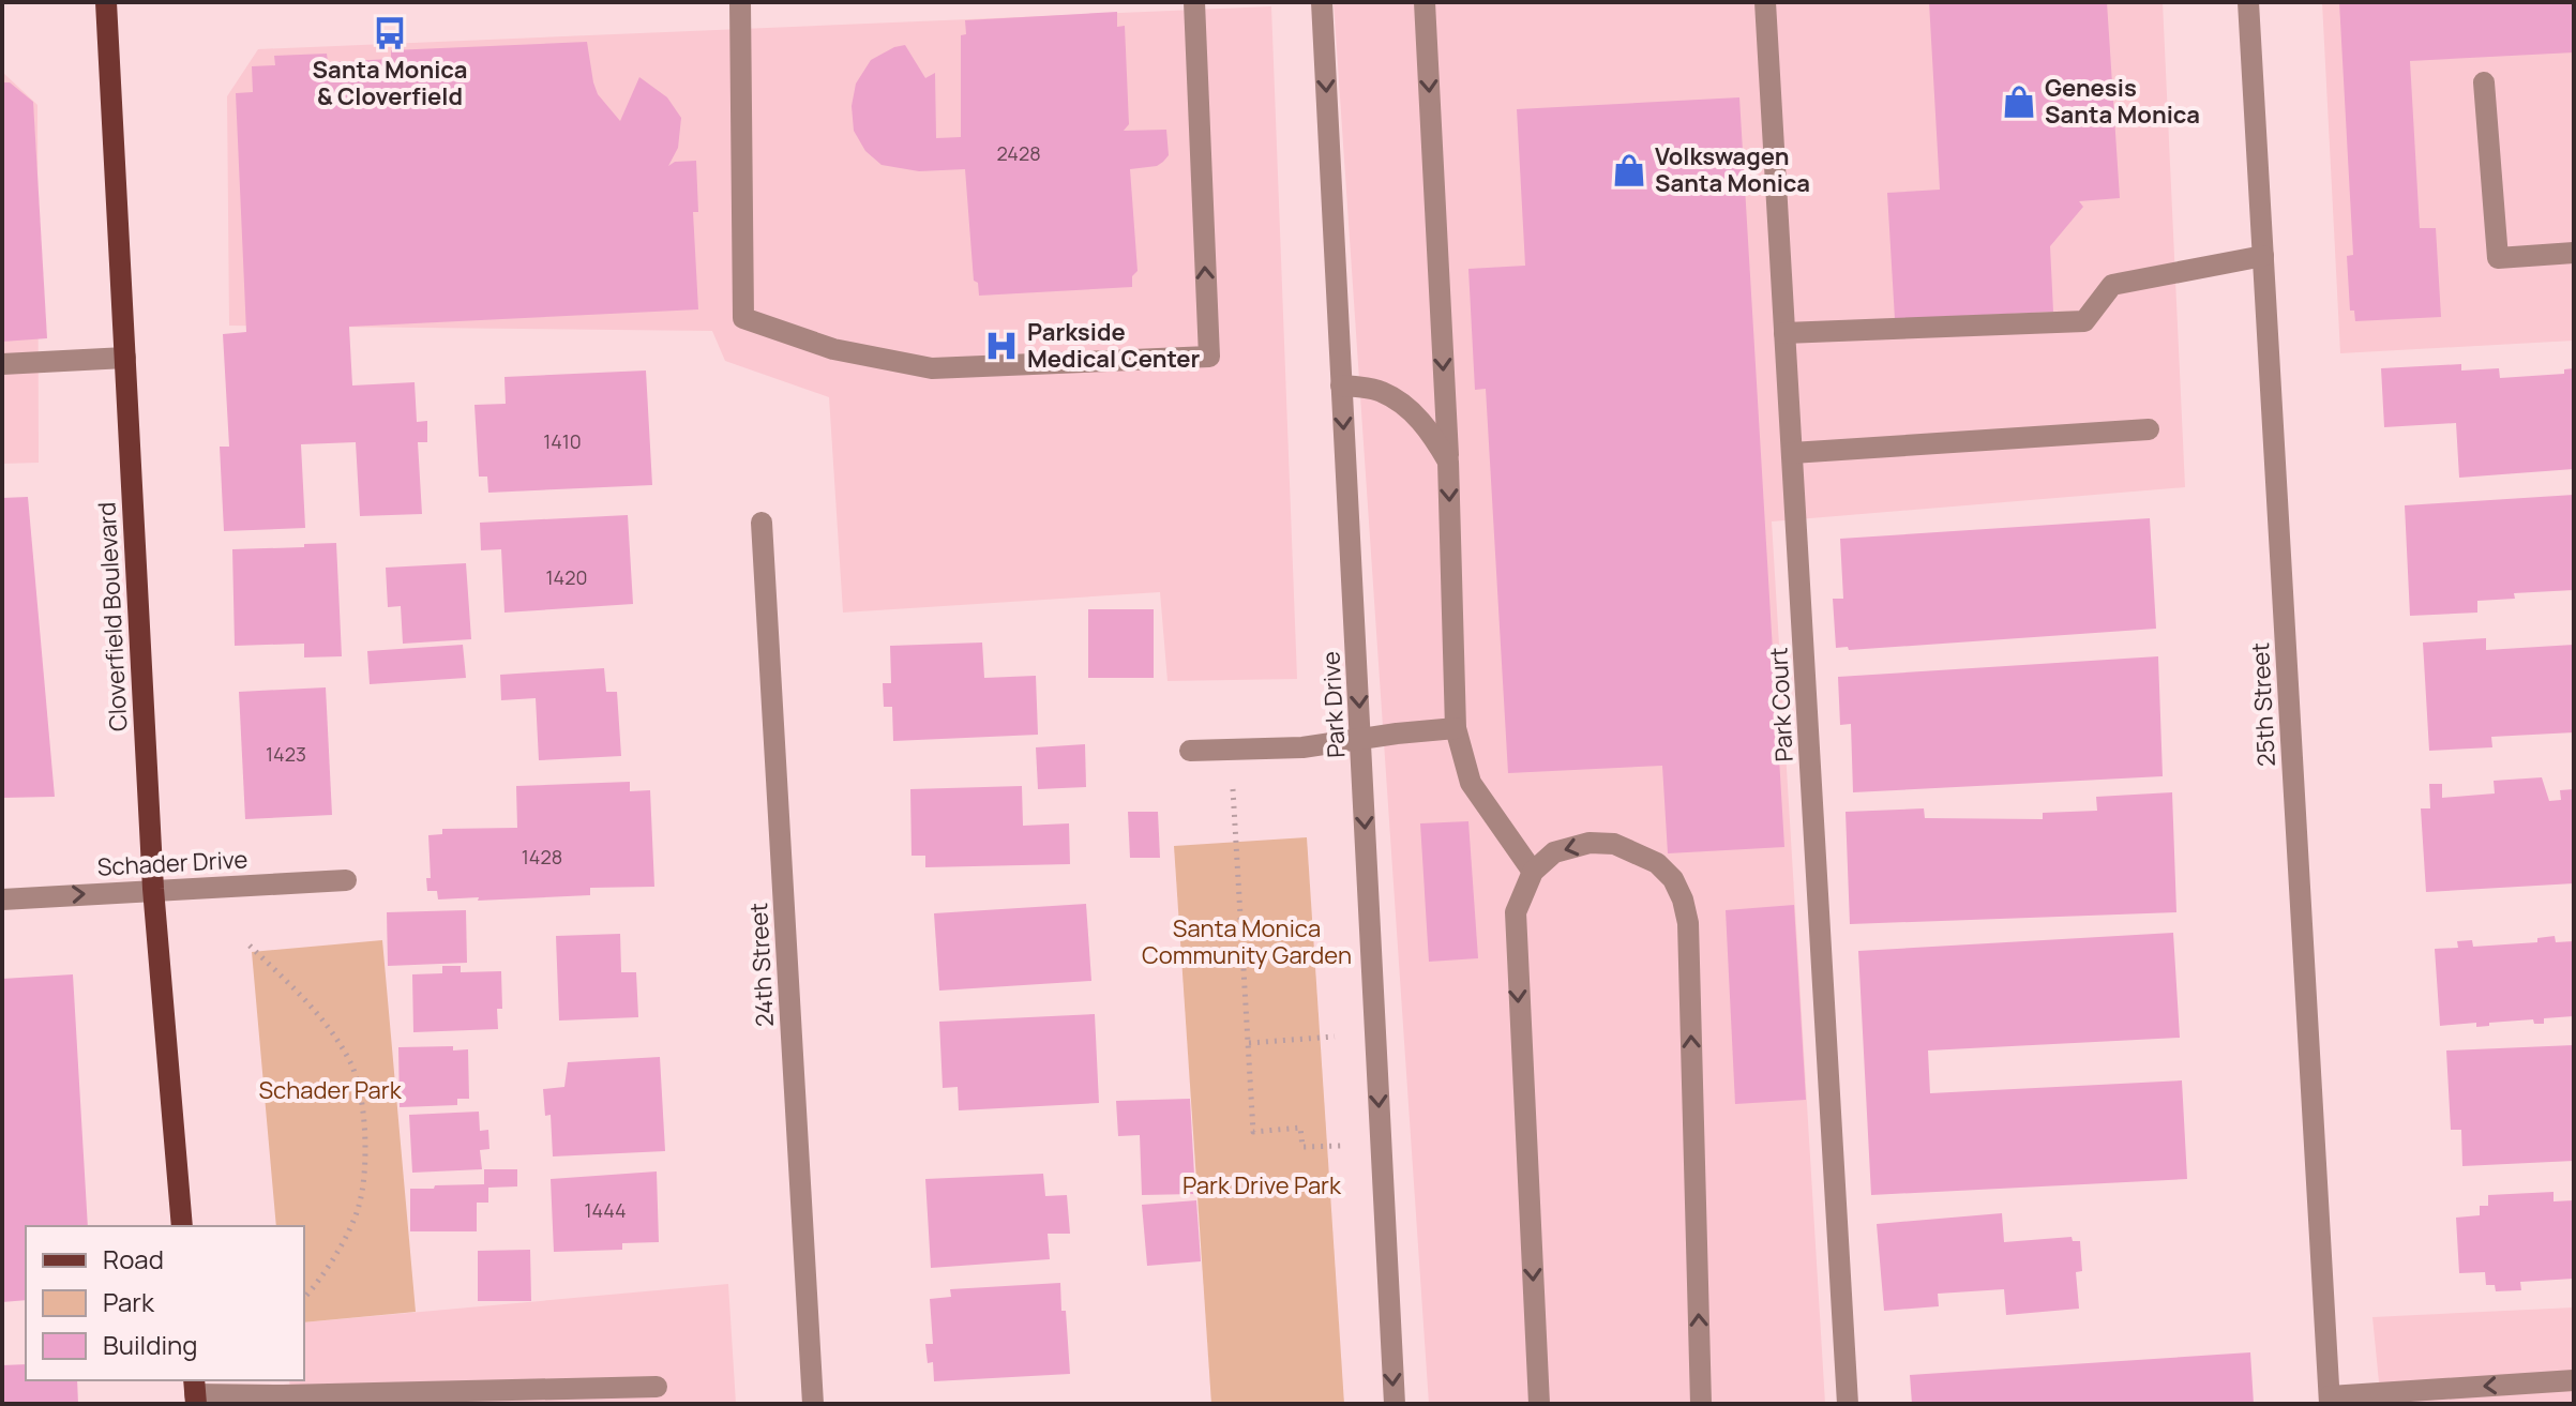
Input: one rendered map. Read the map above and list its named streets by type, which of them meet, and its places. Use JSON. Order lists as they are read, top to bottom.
{
  "streets": {
    "main road": ["Cloverfield Boulevard"],
    "street": [
      "Park Drive",
      "Park Court",
      "25th Street",
      "Schader Drive",
      "24th Street"
    ]
  },
  "crossings": [
    ["Cloverfield Boulevard", "Schader Drive"]
  ],
  "one_way": ["Schader Drive"],
  "parks": ["Santa Monica Community Garden", "Schader Park", "Park Drive Park"],
  "places": {
    "bus stop": ["Santa Monica & Cloverfield"],
    "shop": ["Genesis Santa Monica", "Volkswagen Santa Monica"],
    "hospital": ["Parkside Medical Center"]
  },
  "house_numbers": [
    "2428",
    "1410",
    "1420",
    "1423",
    "1428",
    "1444"
  ],
  "legend": ["Road", "Park", "Building"]
}
